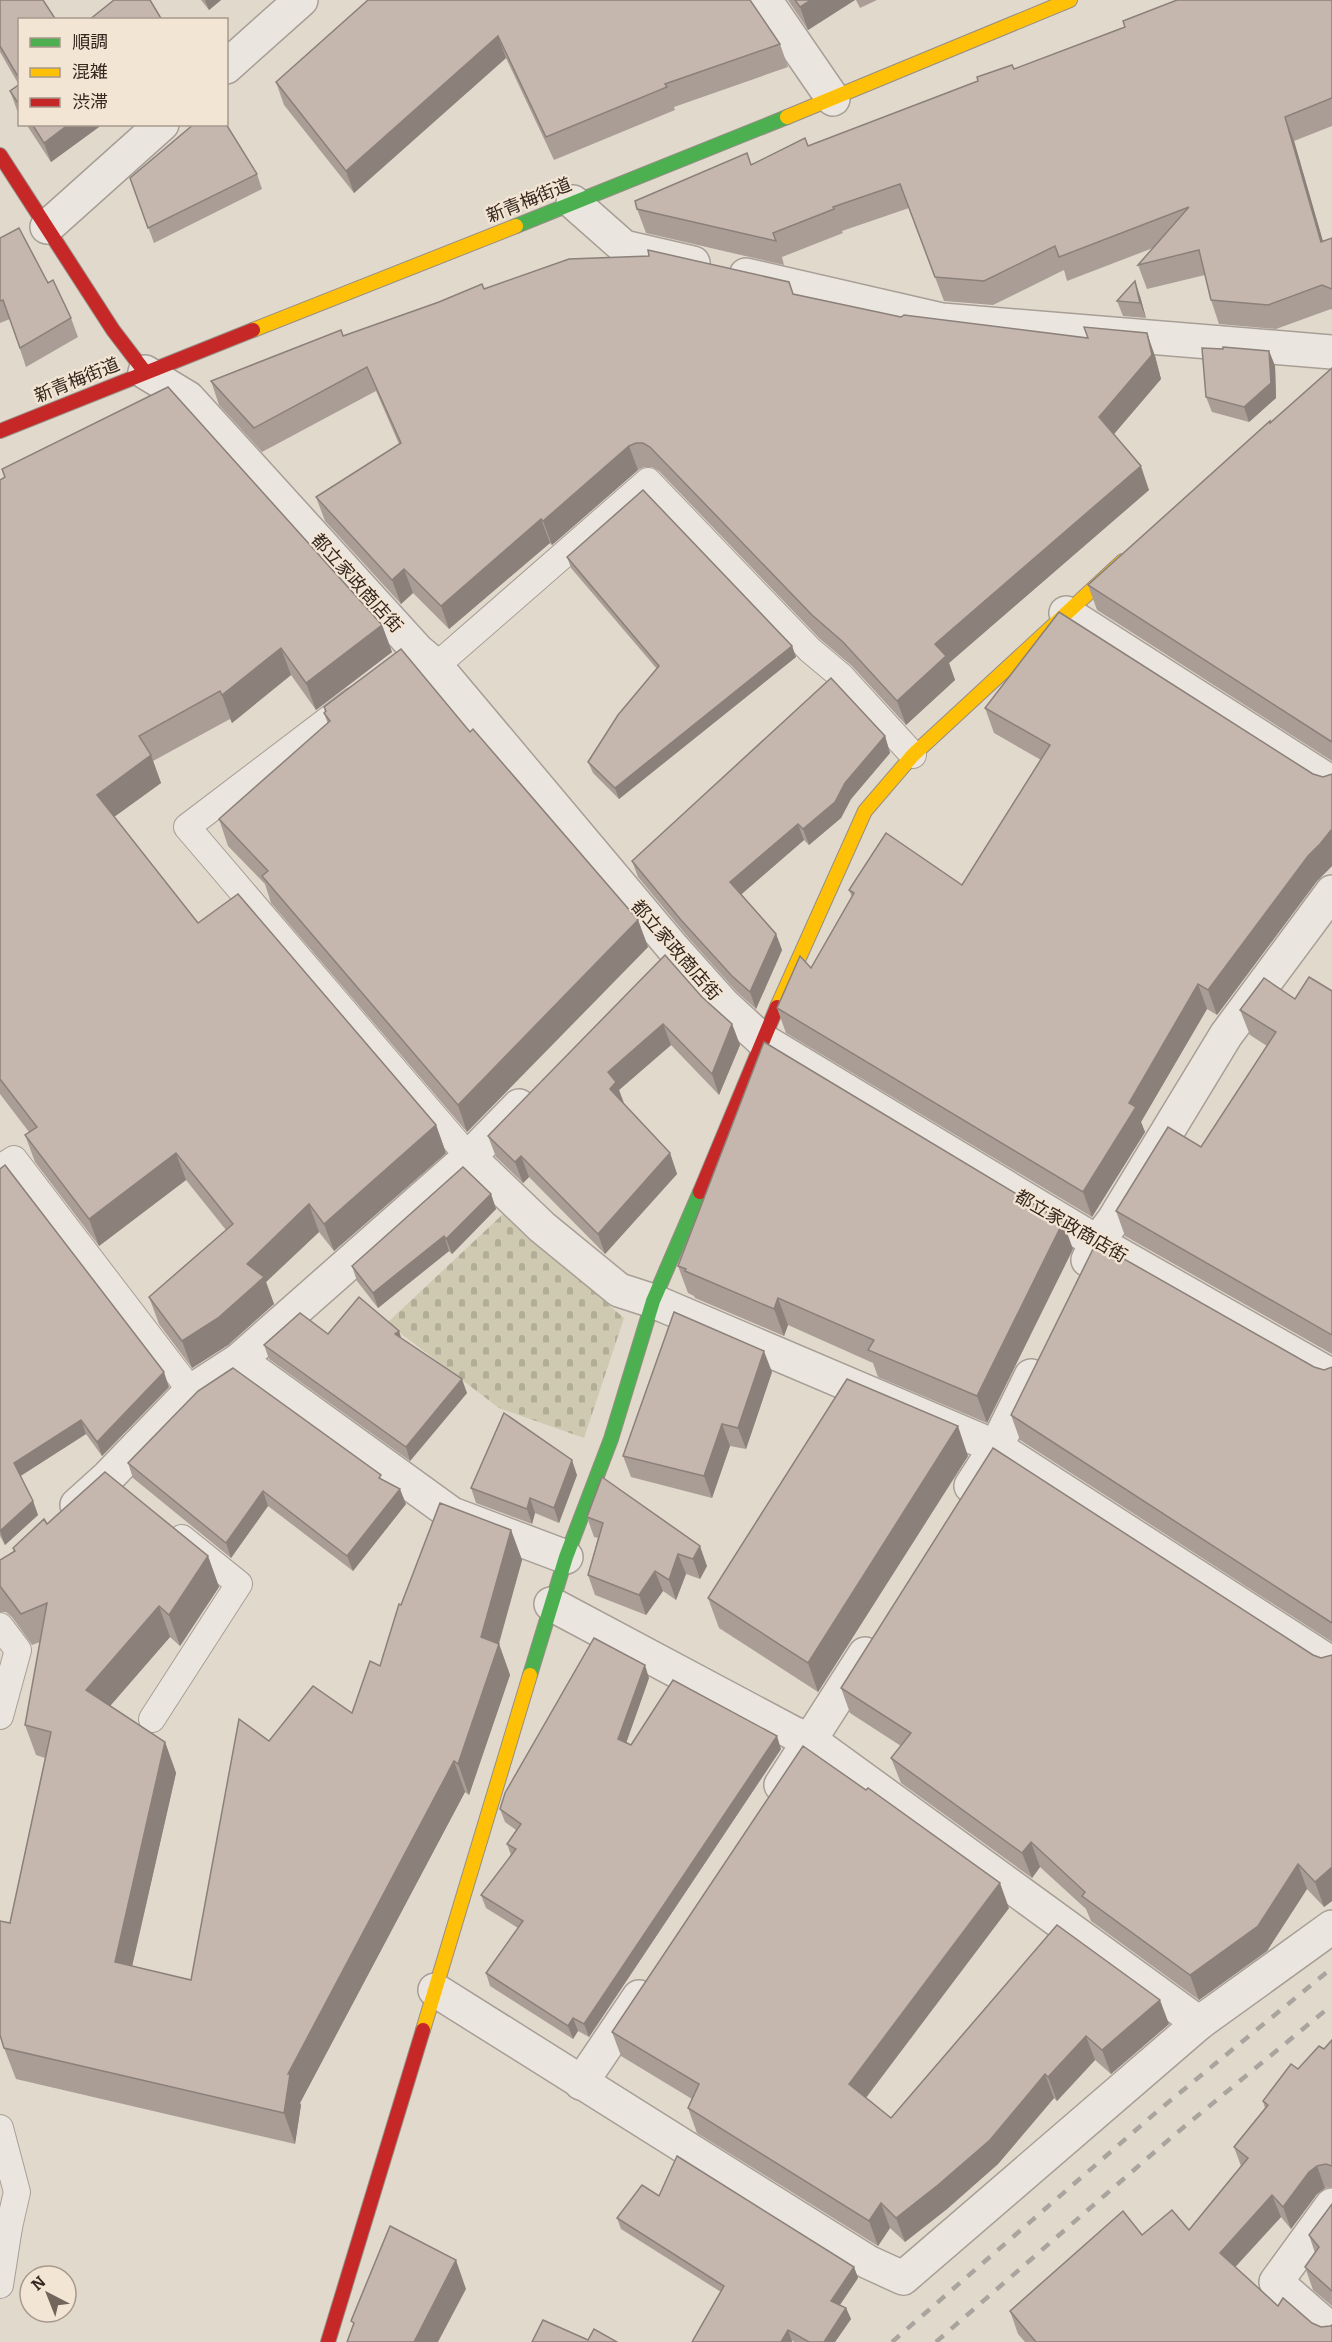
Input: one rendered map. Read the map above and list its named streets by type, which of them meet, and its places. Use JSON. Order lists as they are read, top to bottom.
{
  "streets": {
    "street": ["新青梅街道", "都立家政商店街"]
  },
  "crossings": [
    ["新青梅街道", "都立家政商店街"]
  ],
  "legend": ["順調", "混雑", "渋滞"],
  "north": "top left"
}
